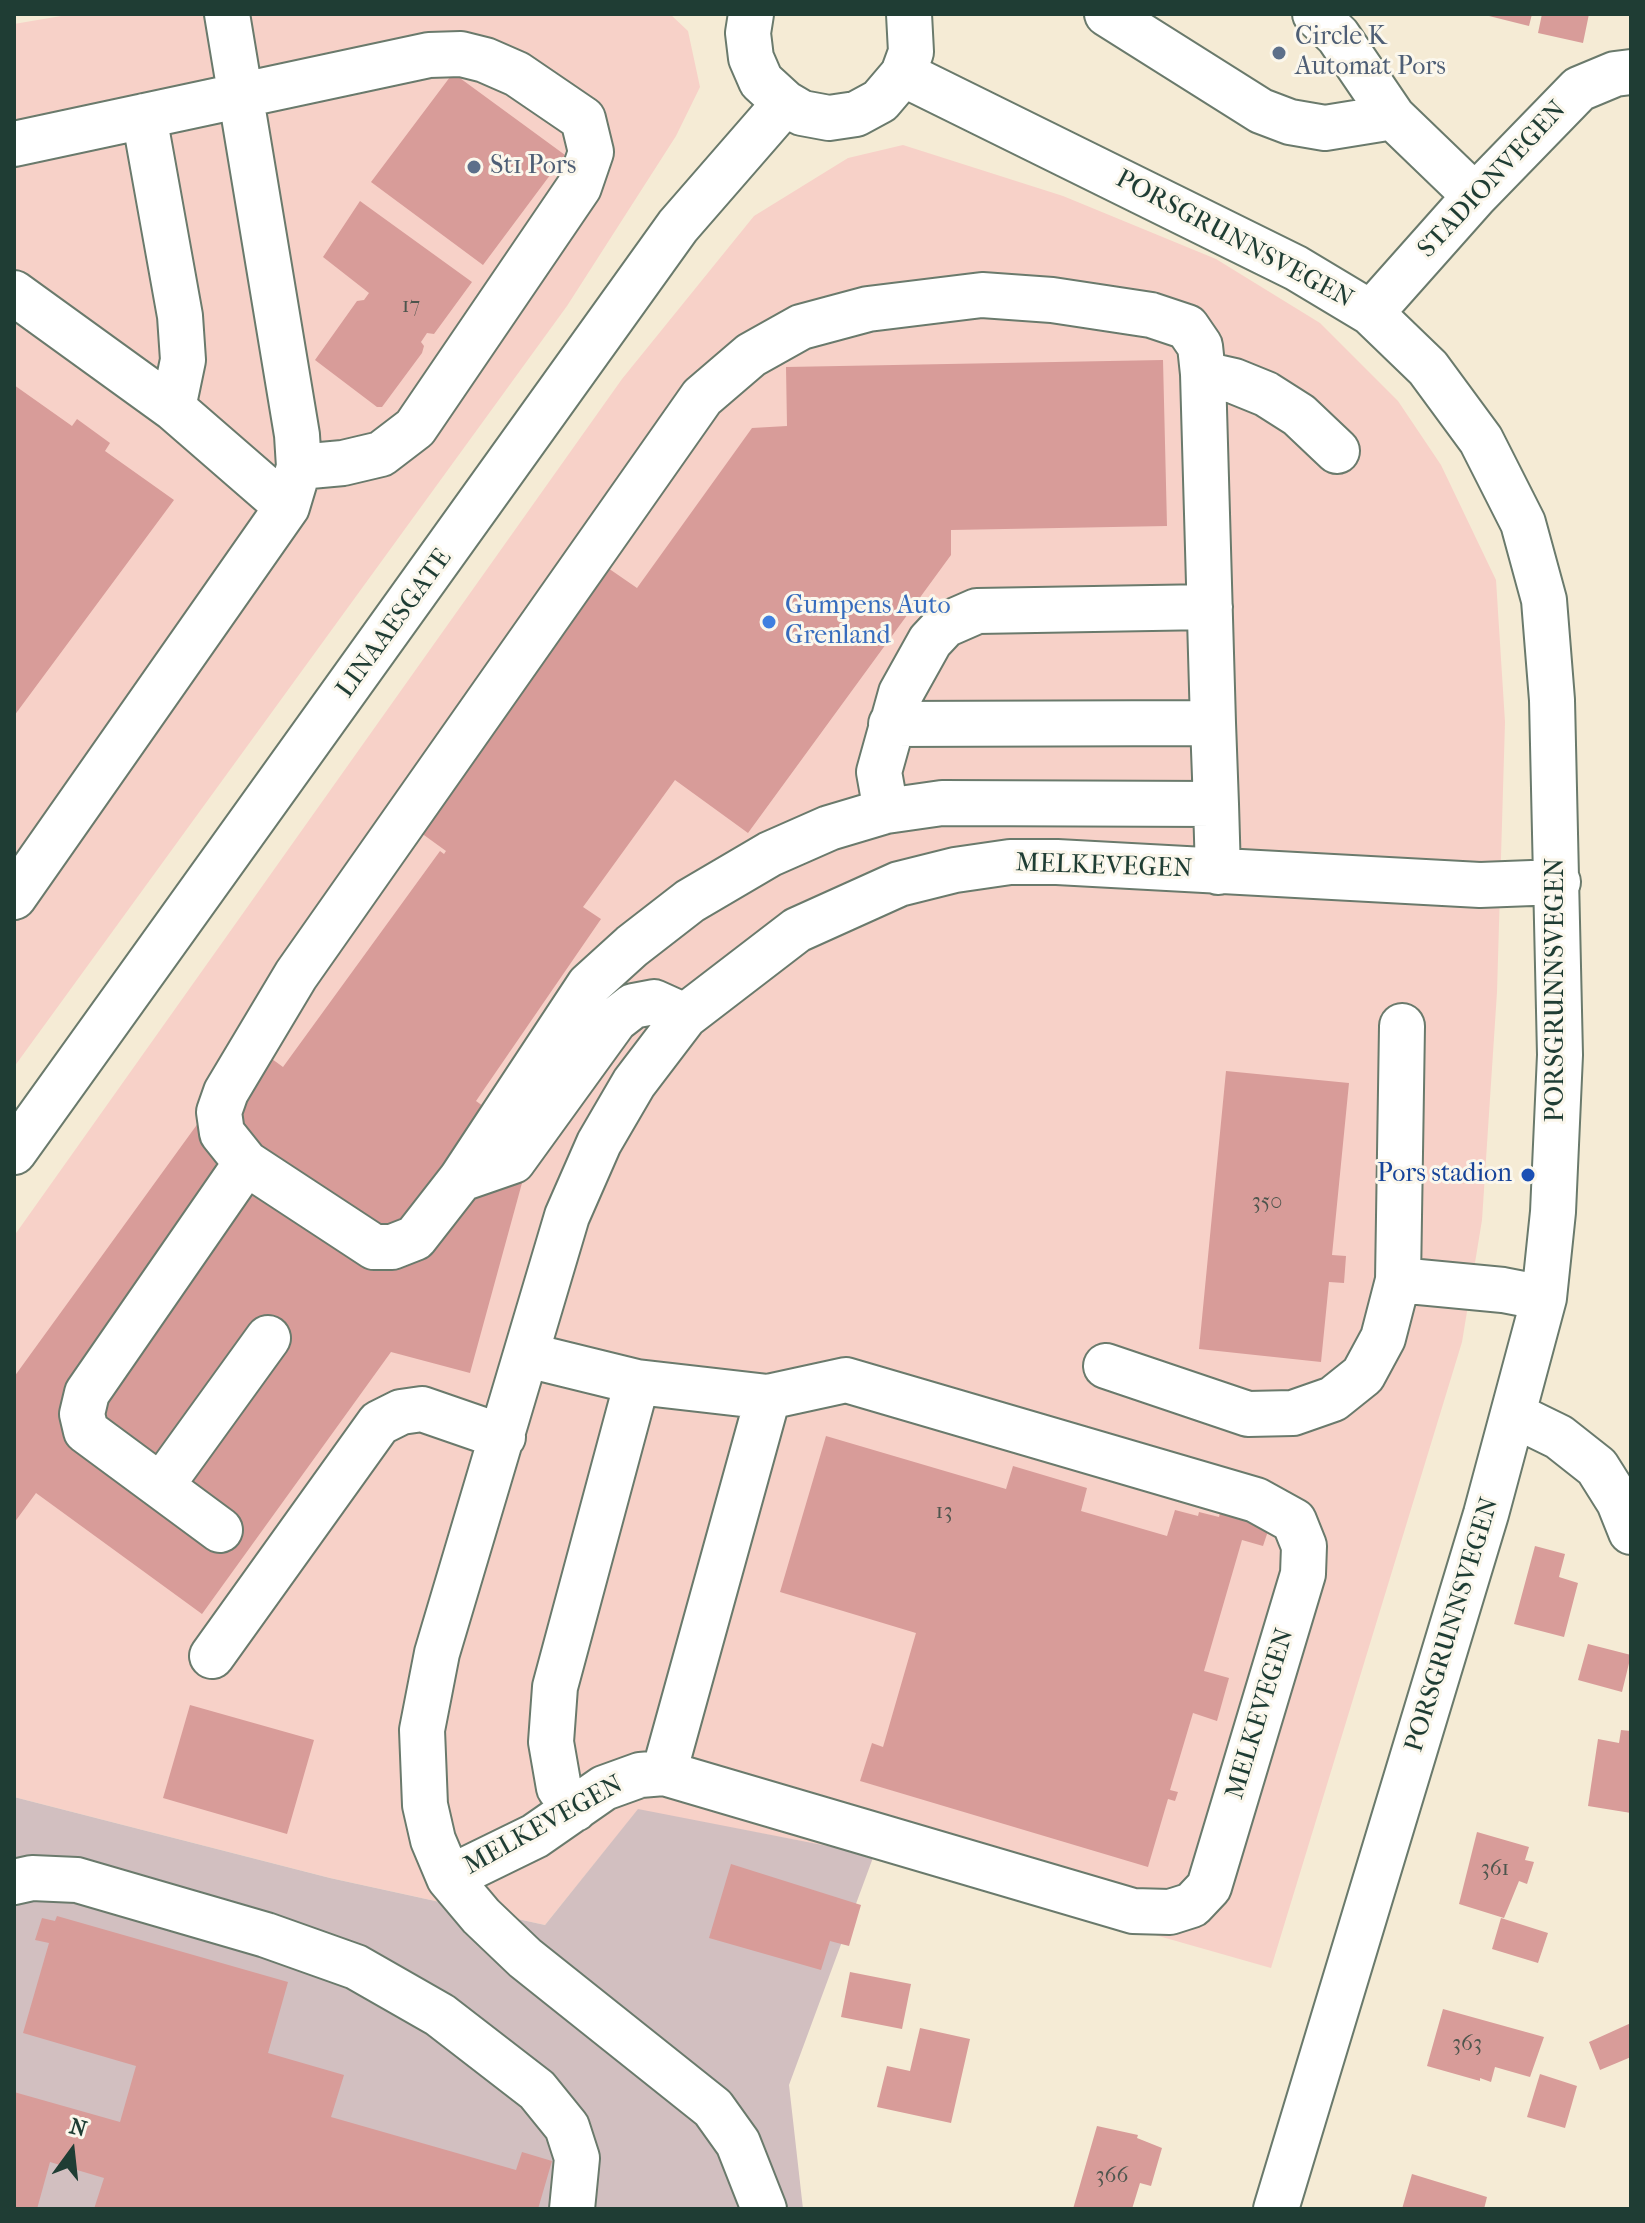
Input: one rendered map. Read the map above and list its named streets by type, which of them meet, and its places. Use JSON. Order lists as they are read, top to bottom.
{
  "streets": {
    "main road": [
      "STADIONVEGEN",
      "PORSGRUNNSVEGEN",
      "LINAAESGATE",
      "MELKEVEGEN"
    ]
  },
  "crossings": [
    ["STADIONVEGEN", "PORSGRUNNSVEGEN"],
    ["PORSGRUNNSVEGEN", "MELKEVEGEN"]
  ],
  "places": [
    "Circle K Automat Pors",
    "St1 Pors",
    "Gumpens Auto Grenland",
    "Pors stadion"
  ],
  "house_numbers": [
    "17",
    "350",
    "13",
    "361",
    "363",
    "366"
  ],
  "north": "top"
}
